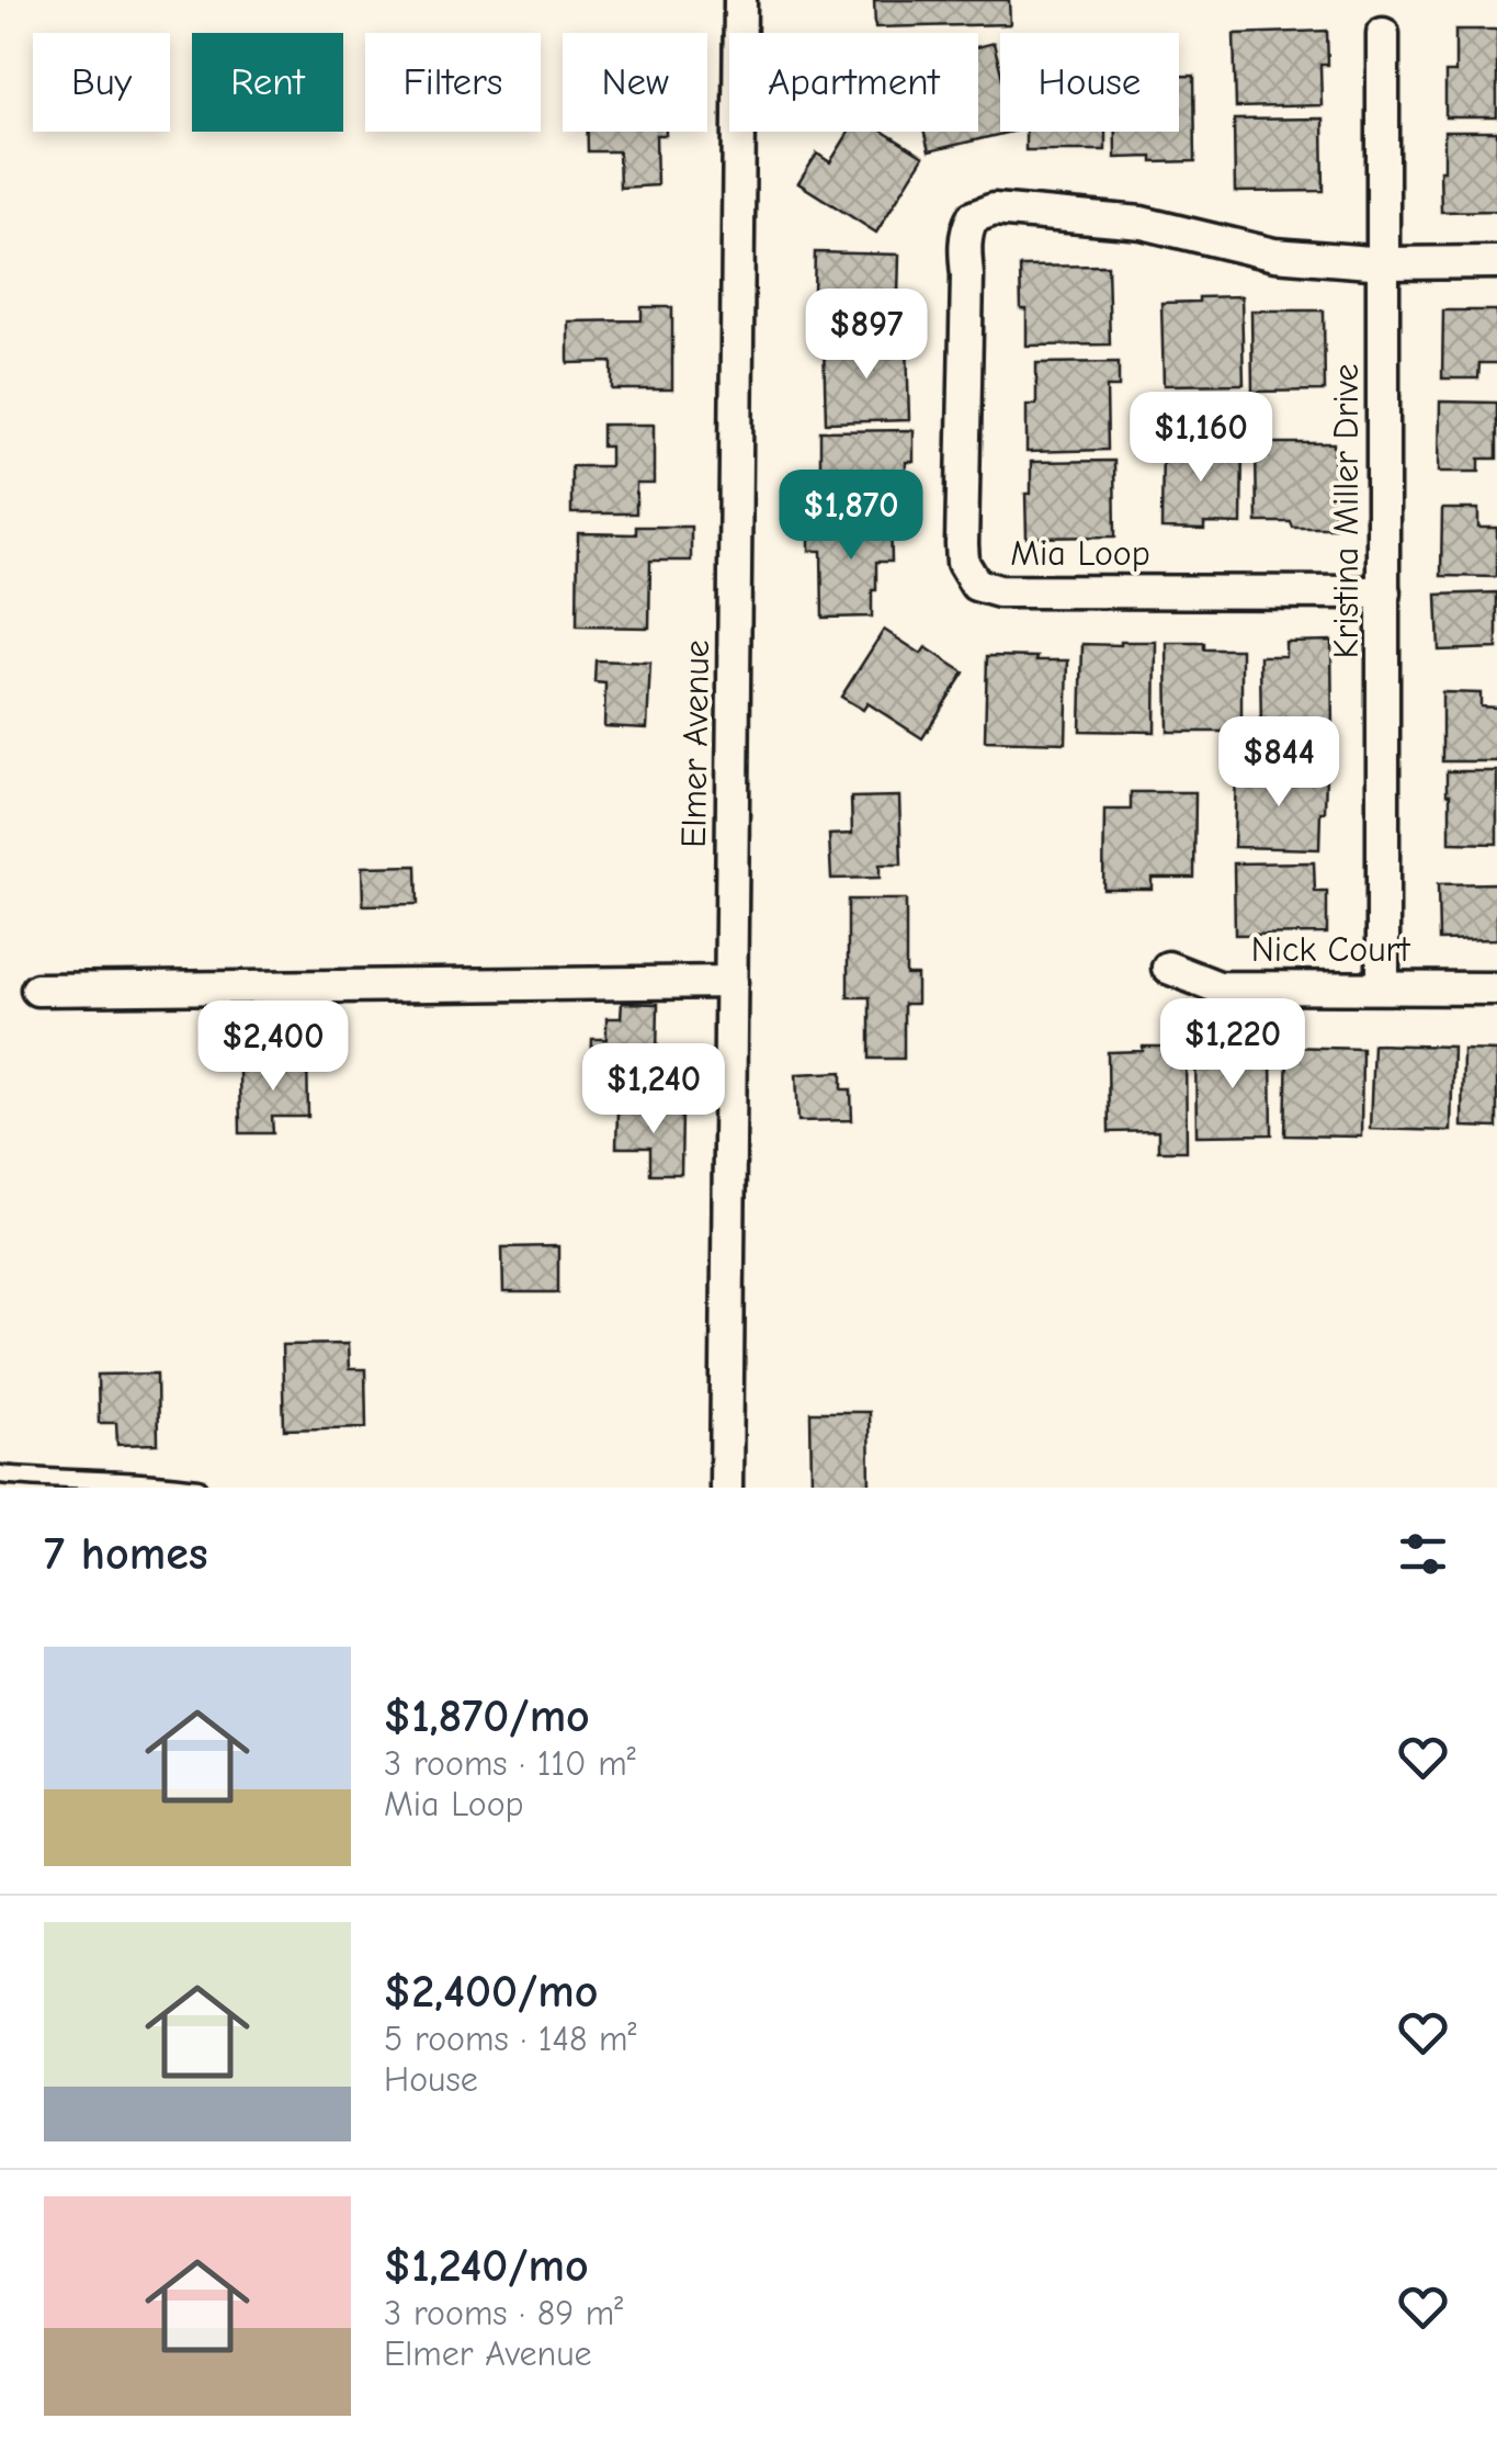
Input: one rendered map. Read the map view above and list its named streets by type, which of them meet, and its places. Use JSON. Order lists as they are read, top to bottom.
{
  "streets": {
    "street": [
      "Kristina Miller Drive",
      "Mia Loop",
      "Elmer Avenue",
      "Nick Court"
    ]
  },
  "crossings": [
    ["Kristina Miller Drive", "Mia Loop"],
    ["Kristina Miller Drive", "Nick Court"]
  ],
  "page": {
    "chip": [
      "Buy",
      "Rent",
      "Filters",
      "New",
      "Apartment",
      "House"
    ],
    "price": [
      "$897",
      "$1,160",
      "$1,870",
      "$844",
      "$1,220",
      "$2,400",
      "$1,240"
    ],
    "heading": "7 homes",
    "list": [
      {
        "name": "$1,870/mo",
        "note": "3 rooms · 110 m² · Mia Loop"
      },
      {
        "name": "$2,400/mo",
        "note": "5 rooms · 148 m² · House"
      },
      {
        "name": "$1,240/mo",
        "note": "3 rooms · 89 m² · Elmer Avenue"
      }
    ]
  }
}
